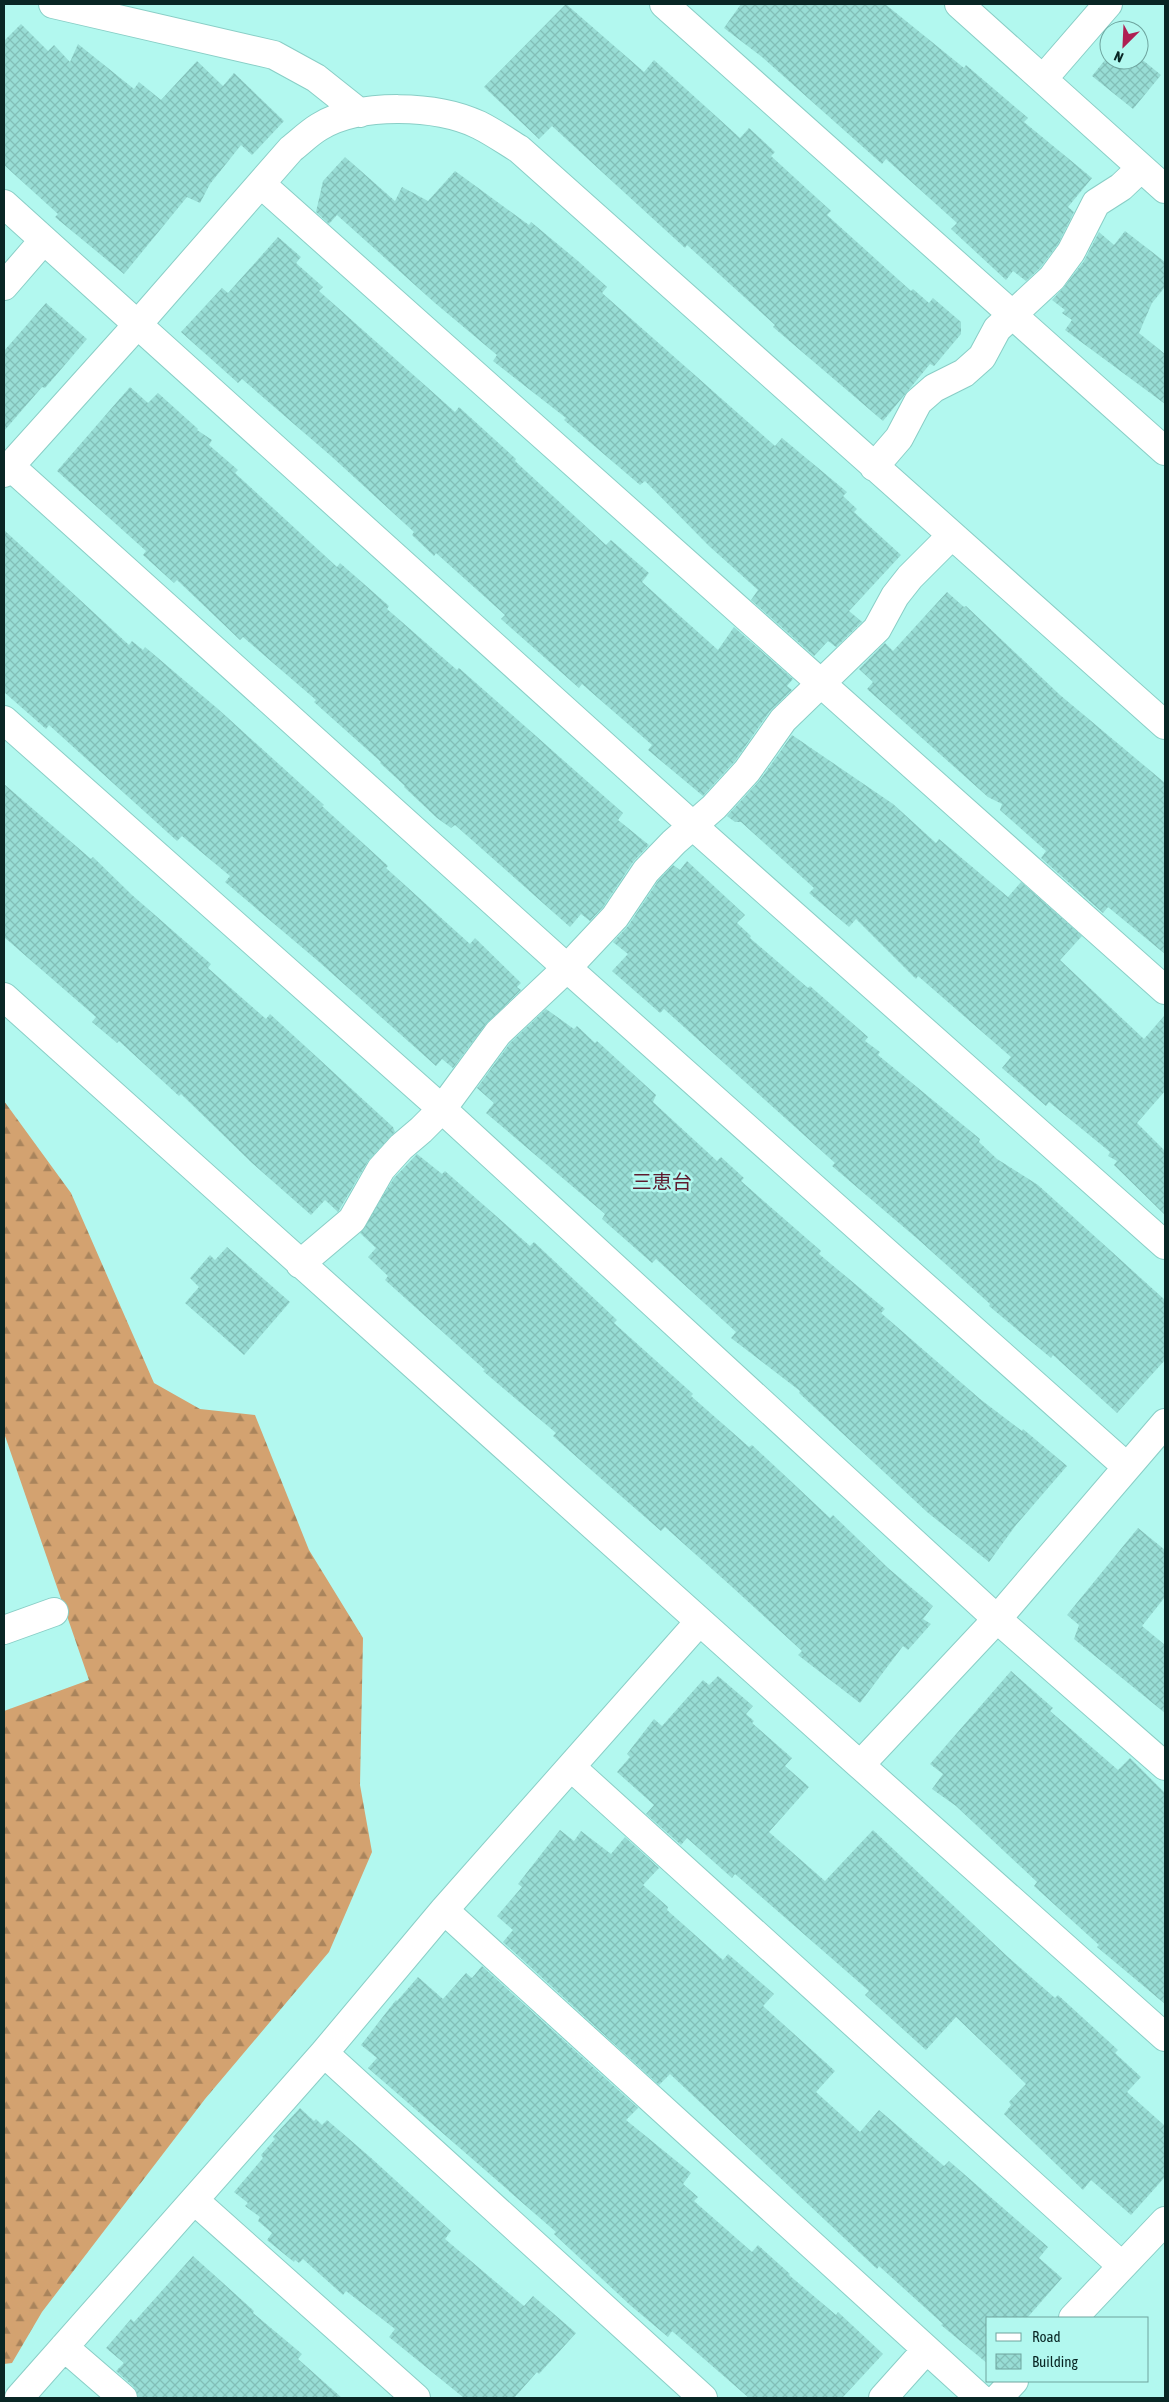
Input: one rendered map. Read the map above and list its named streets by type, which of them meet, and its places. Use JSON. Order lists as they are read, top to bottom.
{
  "districts": ["三恵台"],
  "legend": ["Road", "Building"],
  "north": "bottom left"
}
